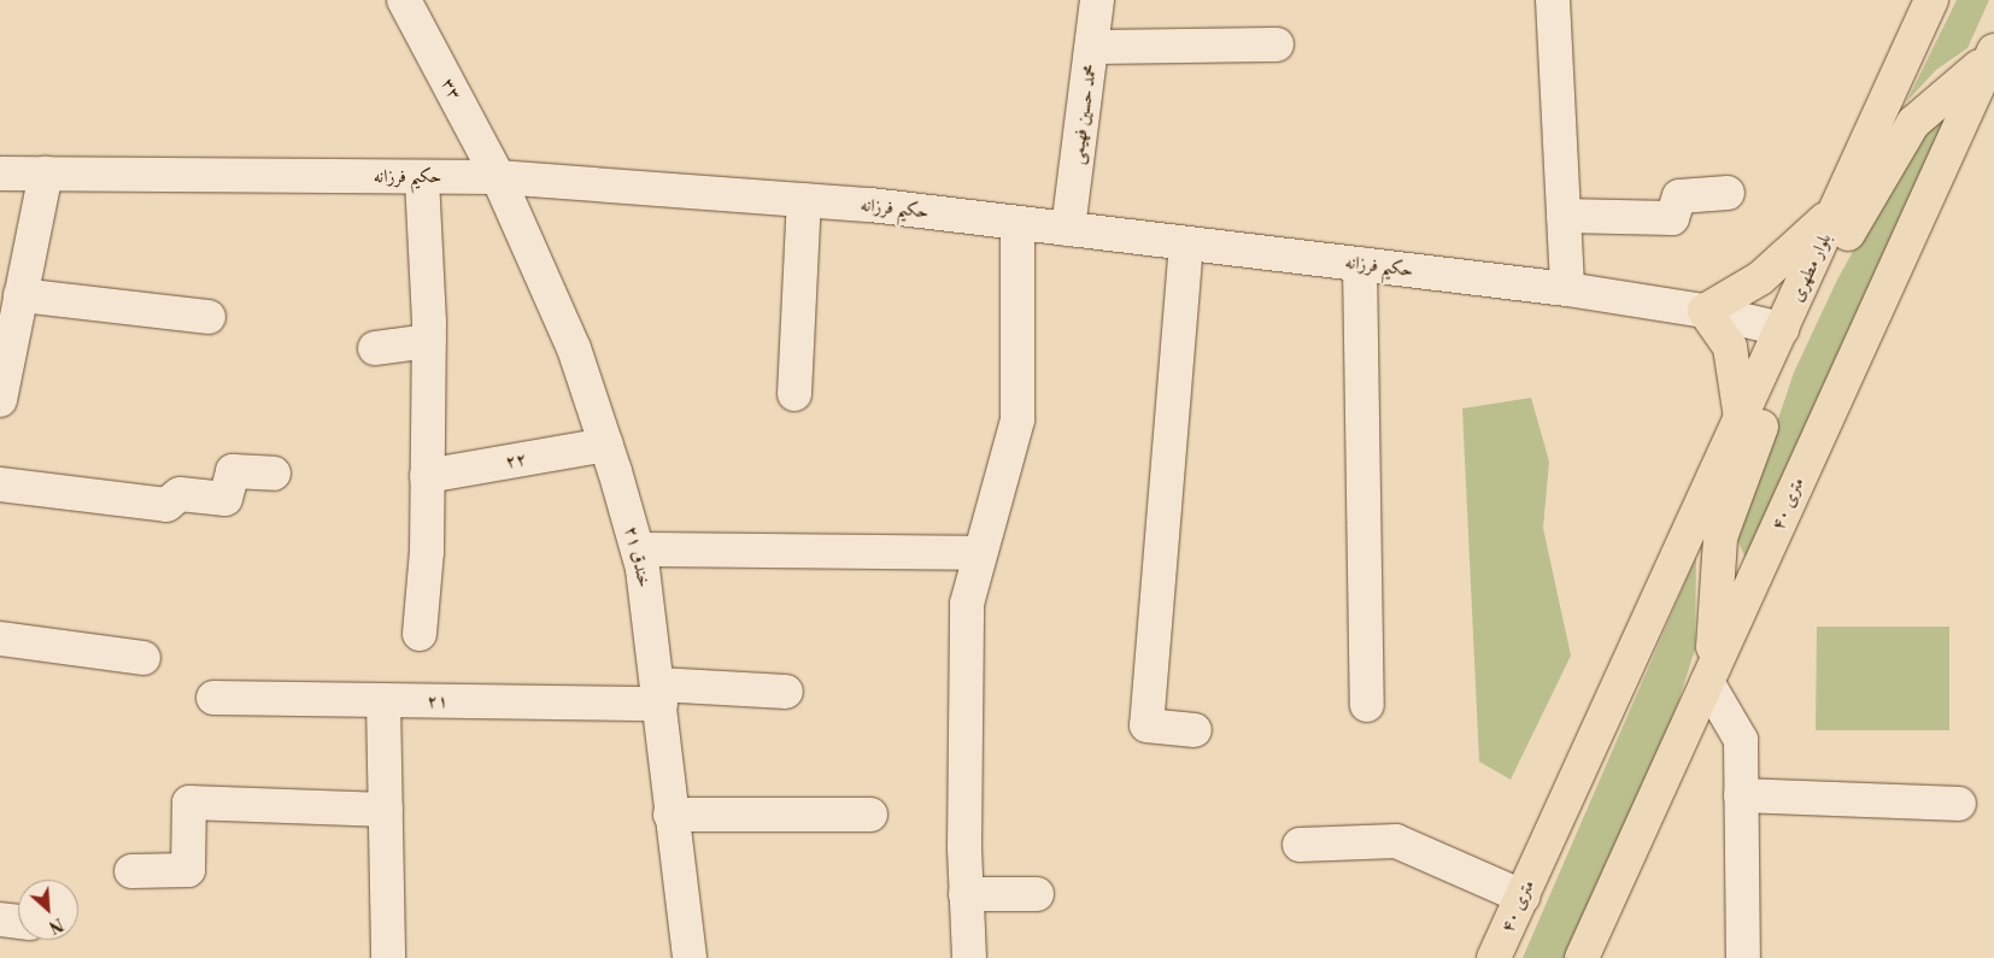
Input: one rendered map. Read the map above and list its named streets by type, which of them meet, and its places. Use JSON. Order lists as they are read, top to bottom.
{
  "streets": {
    "main road": ["بلوار مطهری", "۴۰ متری"],
    "street": [
      "۳۳",
      "محمد حسین فهیمی",
      "حکیم فرزانه",
      "۲۲",
      "۲۱ خندق",
      "۲۱"
    ]
  },
  "crossings": [
    ["۳۳", "حکیم فرزانه"],
    ["۳۳", "۲۱ خندق"],
    ["محمد حسین فهیمی", "حکیم فرزانه"],
    ["حکیم فرزانه", "بلوار مطهری"],
    ["حکیم فرزانه", "۴۰ متری"],
    ["حکیم فرزانه", "۲۱ خندق"],
    ["بلوار مطهری", "۴۰ متری"],
    ["۲۲", "۲۱ خندق"],
    ["۲۱ خندق", "۲۱"]
  ],
  "north": "bottom right"
}
